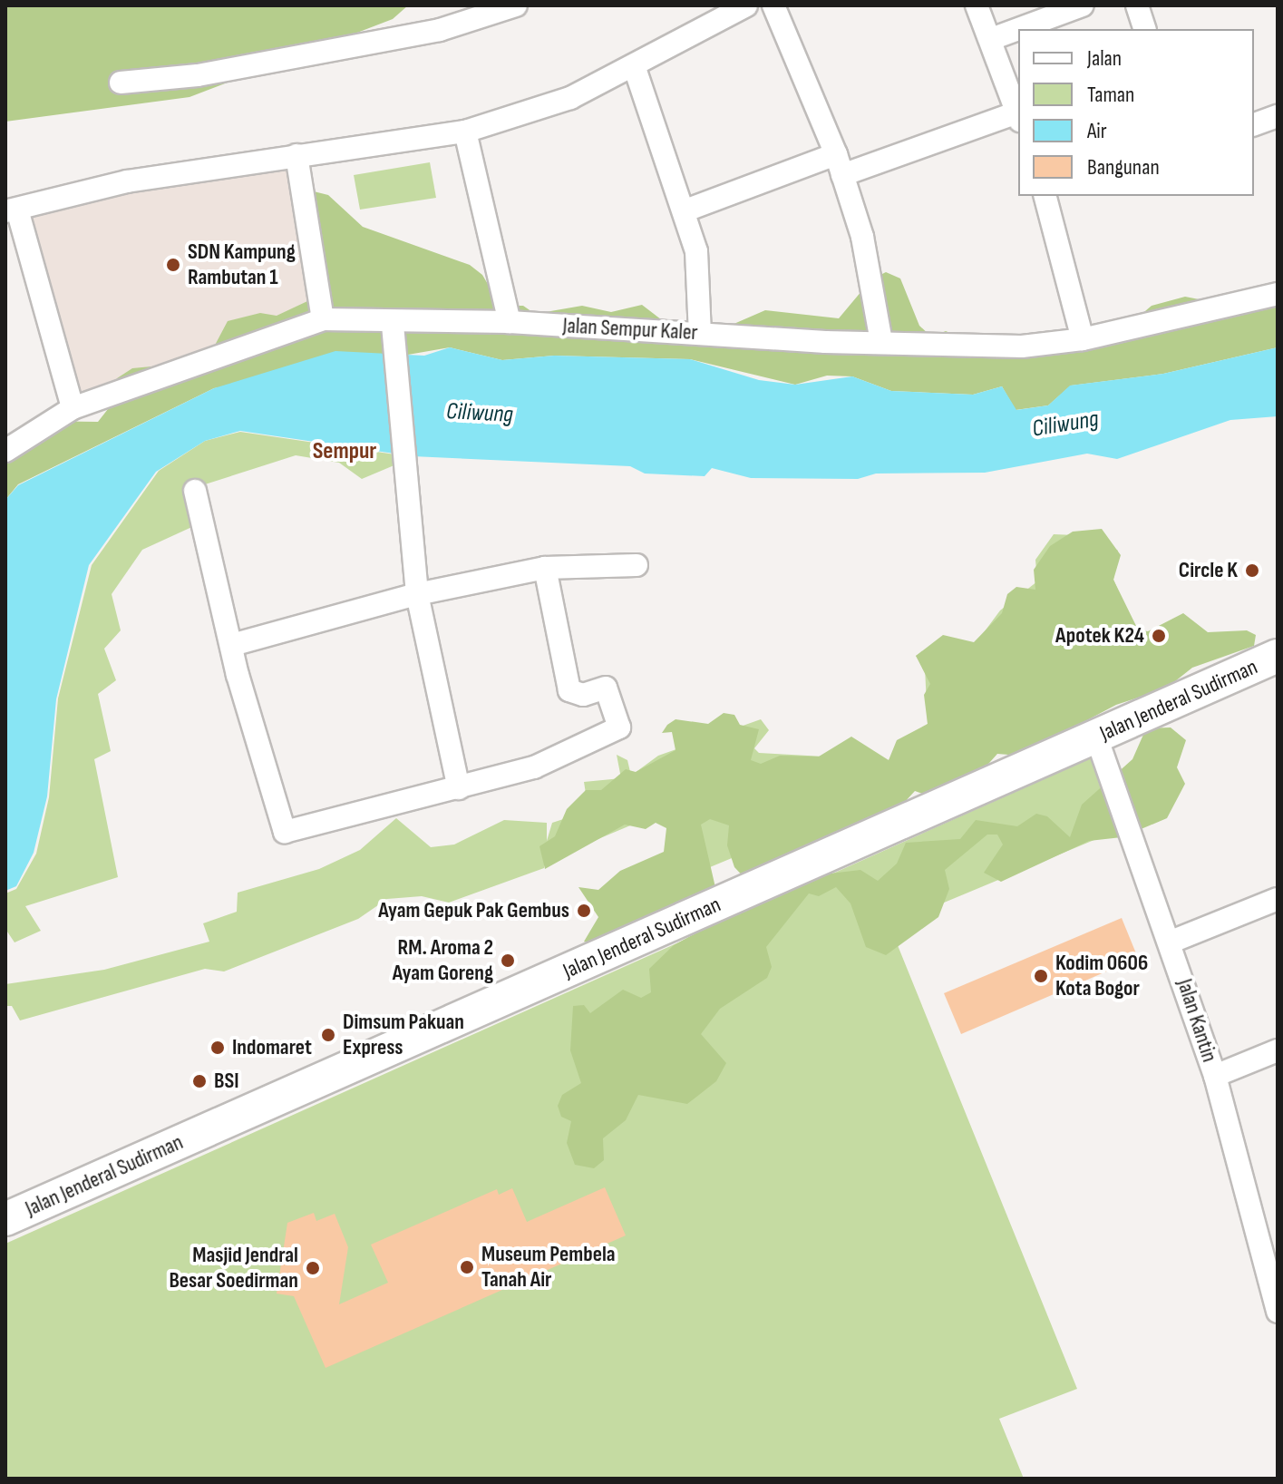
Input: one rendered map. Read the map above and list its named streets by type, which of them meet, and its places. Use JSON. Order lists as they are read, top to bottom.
{
  "streets": {
    "main road": ["Jalan Jenderal Sudirman"],
    "street": ["Jalan Sempur Kaler", "Jalan Kantin"]
  },
  "crossings": [
    ["Jalan Jenderal Sudirman", "Jalan Kantin"]
  ],
  "districts": ["Sempur"],
  "water": ["Ciliwung"],
  "places": [
    "SDN Kampung Rambutan 1",
    "Circle K",
    "Apotek K24",
    "Ayam Gepuk Pak Gembus",
    "RM. Aroma 2 Ayam Goreng",
    "Kodim 0606 Kota Bogor",
    "Dimsum Pakuan Express",
    "Indomaret",
    "BSI",
    "Museum Pembela Tanah Air",
    "Masjid Jendral Besar Soedirman"
  ],
  "legend": [
    "Jalan",
    "Taman",
    "Air",
    "Bangunan"
  ]
}
